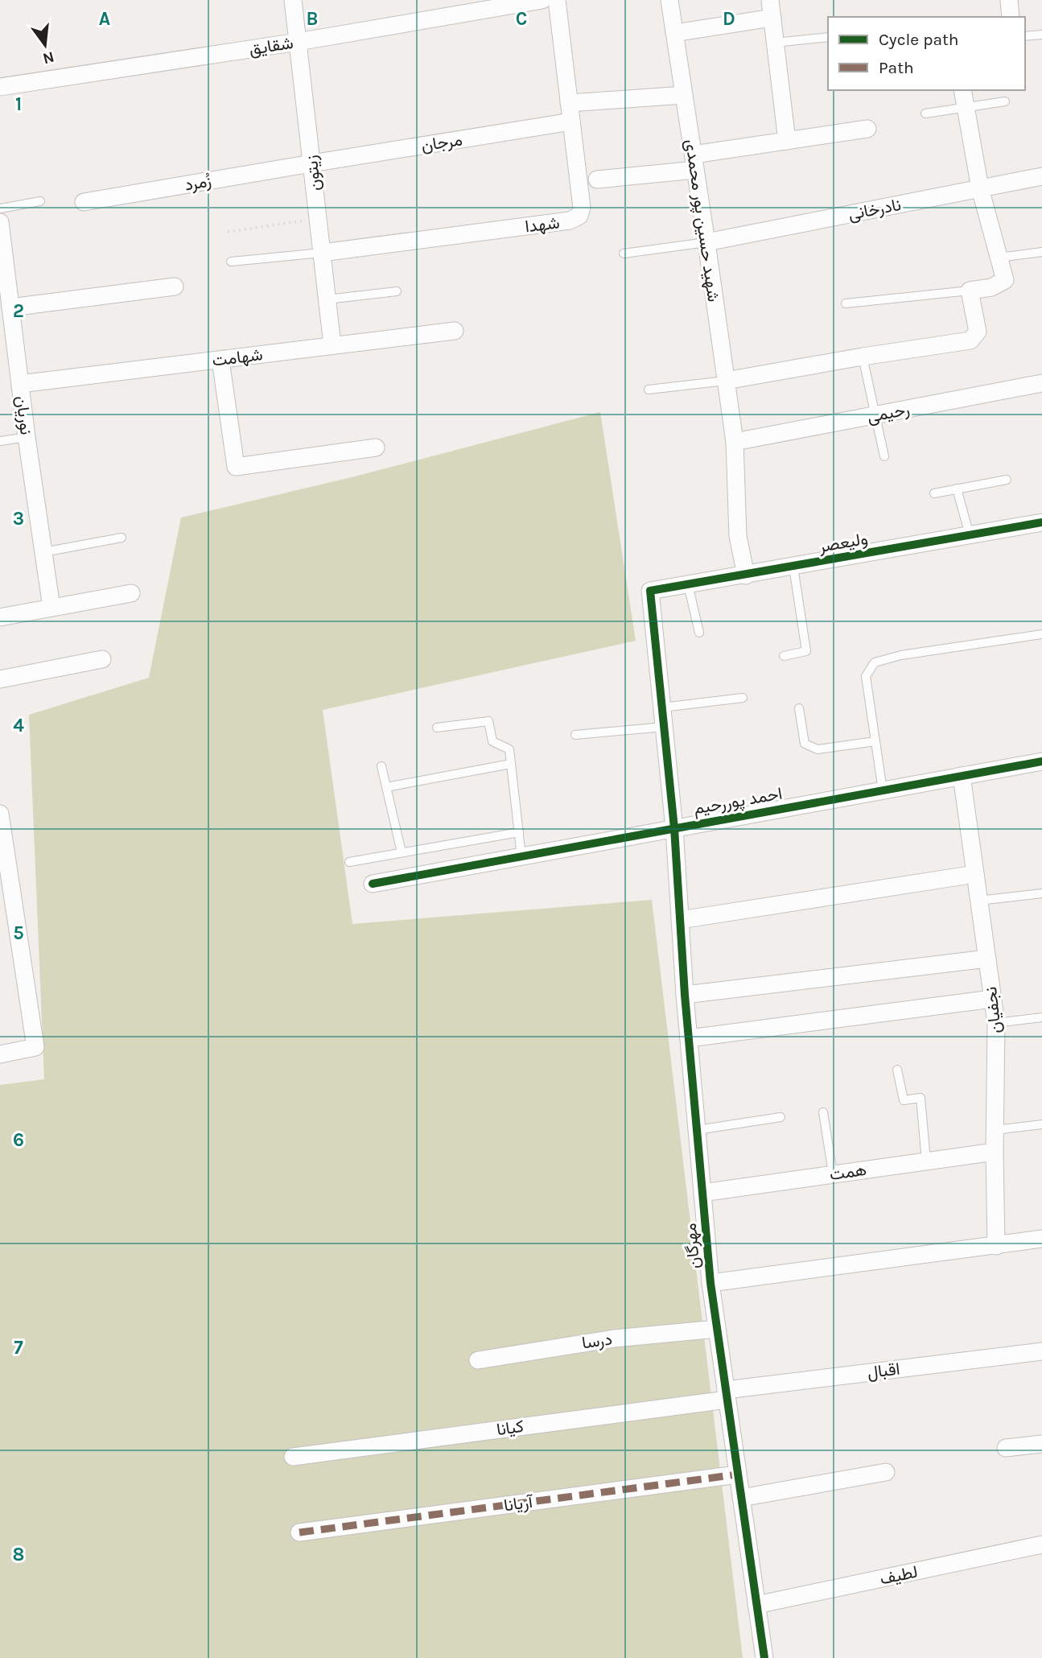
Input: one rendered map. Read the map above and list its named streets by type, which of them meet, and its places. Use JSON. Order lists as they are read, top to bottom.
{
  "streets": {
    "street": [
      "شقایق",
      "مرجان",
      "زیتون",
      "زُمرد",
      "نادرخانی",
      "شهید حسین پور محمدی",
      "شهدا",
      "شهامت",
      "رحیمی",
      "نوریان",
      "ولیعصر",
      "احمد پوررحیم",
      "نجفیان",
      "همت",
      "مهرگان",
      "درسا",
      "اقبال",
      "کیانا",
      "آریانا",
      "لطیف"
    ]
  },
  "crossings": [
    ["شقایق", "زیتون"],
    ["مرجان", "زیتون"],
    ["مرجان", "زُمرد"],
    ["مرجان", "شهدا"],
    ["زیتون", "زُمرد"],
    ["زیتون", "شهدا"],
    ["زیتون", "شهامت"],
    ["نادرخانی", "شهید حسین پور محمدی"],
    ["شهید حسین پور محمدی", "رحیمی"],
    ["شهید حسین پور محمدی", "ولیعصر"],
    ["شهامت", "نوریان"],
    ["ولیعصر", "مهرگان"],
    ["احمد پوررحیم", "نجفیان"],
    ["احمد پوررحیم", "مهرگان"],
    ["نجفیان", "همت"],
    ["همت", "مهرگان"],
    ["مهرگان", "درسا"],
    ["مهرگان", "اقبال"],
    ["مهرگان", "کیانا"],
    ["مهرگان", "آریانا"],
    ["مهرگان", "لطیف"],
    ["اقبال", "کیانا"]
  ],
  "legend": ["Cycle path", "Path"],
  "north": "bottom",
  "grid": {
    "columns": [
      "A",
      "B",
      "C",
      "D"
    ],
    "rows": [
      "1",
      "2",
      "3",
      "4",
      "5",
      "6",
      "7",
      "8"
    ]
  }
}
